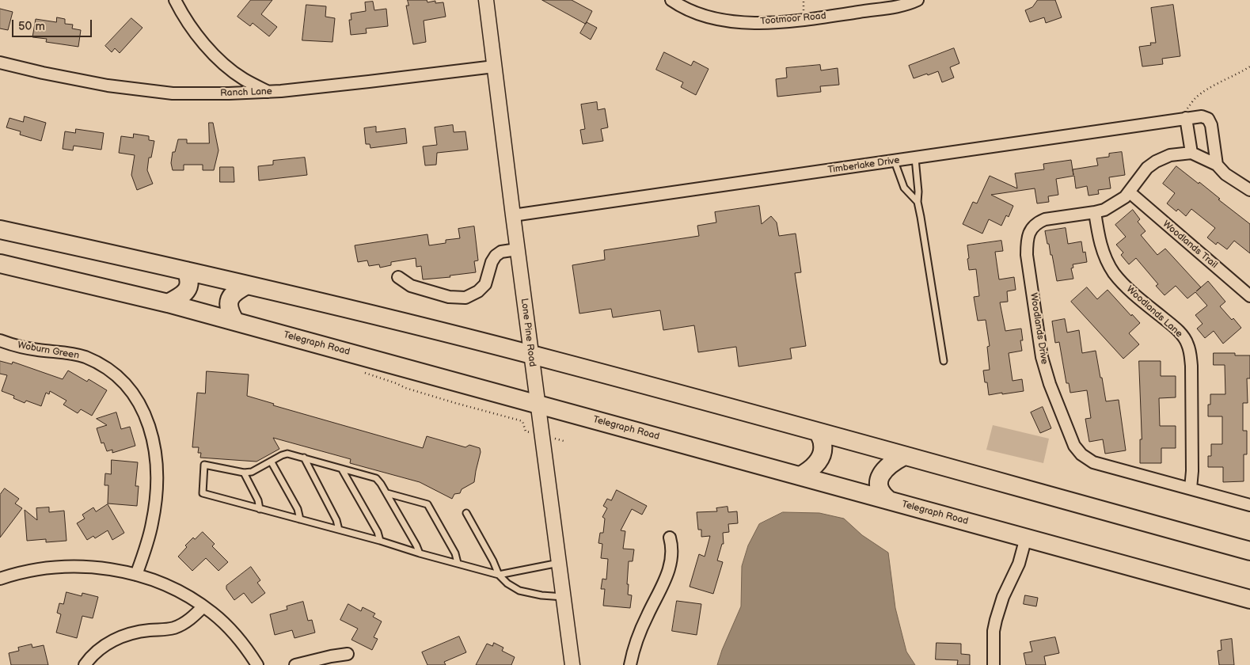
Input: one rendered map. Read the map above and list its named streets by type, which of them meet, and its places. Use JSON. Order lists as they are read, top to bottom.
{
  "streets": {
    "highway": ["Telegraph Road"],
    "street": [
      "Tootmoor Road",
      "Ranch Lane",
      "Timberlake Drive",
      "Woodlands Trail",
      "Woodlands Lane",
      "Woodlands Drive",
      "Lone Pine Road",
      "Woburn Green"
    ]
  },
  "crossings": [
    ["Ranch Lane", "Lone Pine Road"],
    ["Timberlake Drive", "Lone Pine Road"],
    ["Woodlands Trail", "Woodlands Drive"],
    ["Woodlands Lane", "Woodlands Drive"],
    ["Lone Pine Road", "Telegraph Road"]
  ],
  "scale_bar": "50 m"
}
